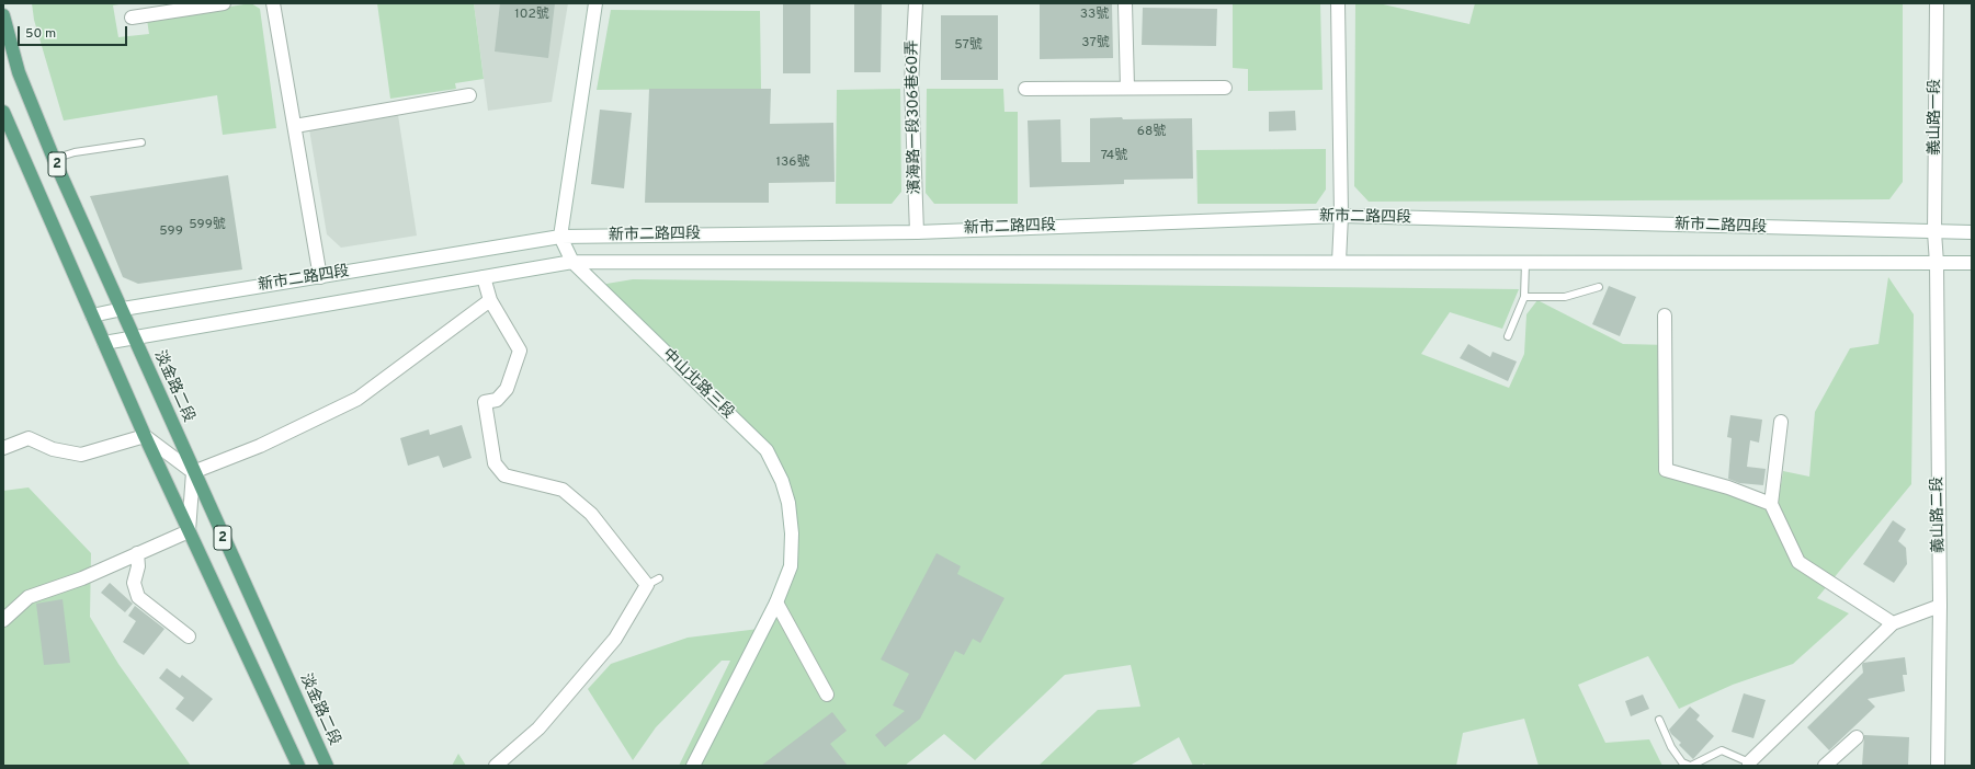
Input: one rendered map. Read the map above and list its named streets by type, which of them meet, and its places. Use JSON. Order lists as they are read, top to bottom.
{
  "streets": {
    "main road": ["2", "淡金路二段"],
    "street": [
      "濱海路一段306巷60弄",
      "義山路一段",
      "新市二路四段",
      "中山北路三段",
      "義山路二段"
    ]
  },
  "crossings": [
    ["濱海路一段306巷60弄", "新市二路四段"],
    ["義山路一段", "新市二路四段"],
    ["義山路一段", "義山路二段"],
    ["2", "新市二路四段"],
    ["新市二路四段", "中山北路三段"],
    ["新市二路四段", "淡金路二段"],
    ["新市二路四段", "義山路二段"]
  ],
  "house_numbers": [
    "102號",
    "33號",
    "37號",
    "57號",
    "68號",
    "74號",
    "136號",
    "599號",
    "599"
  ],
  "scale_bar": "50 m"
}
